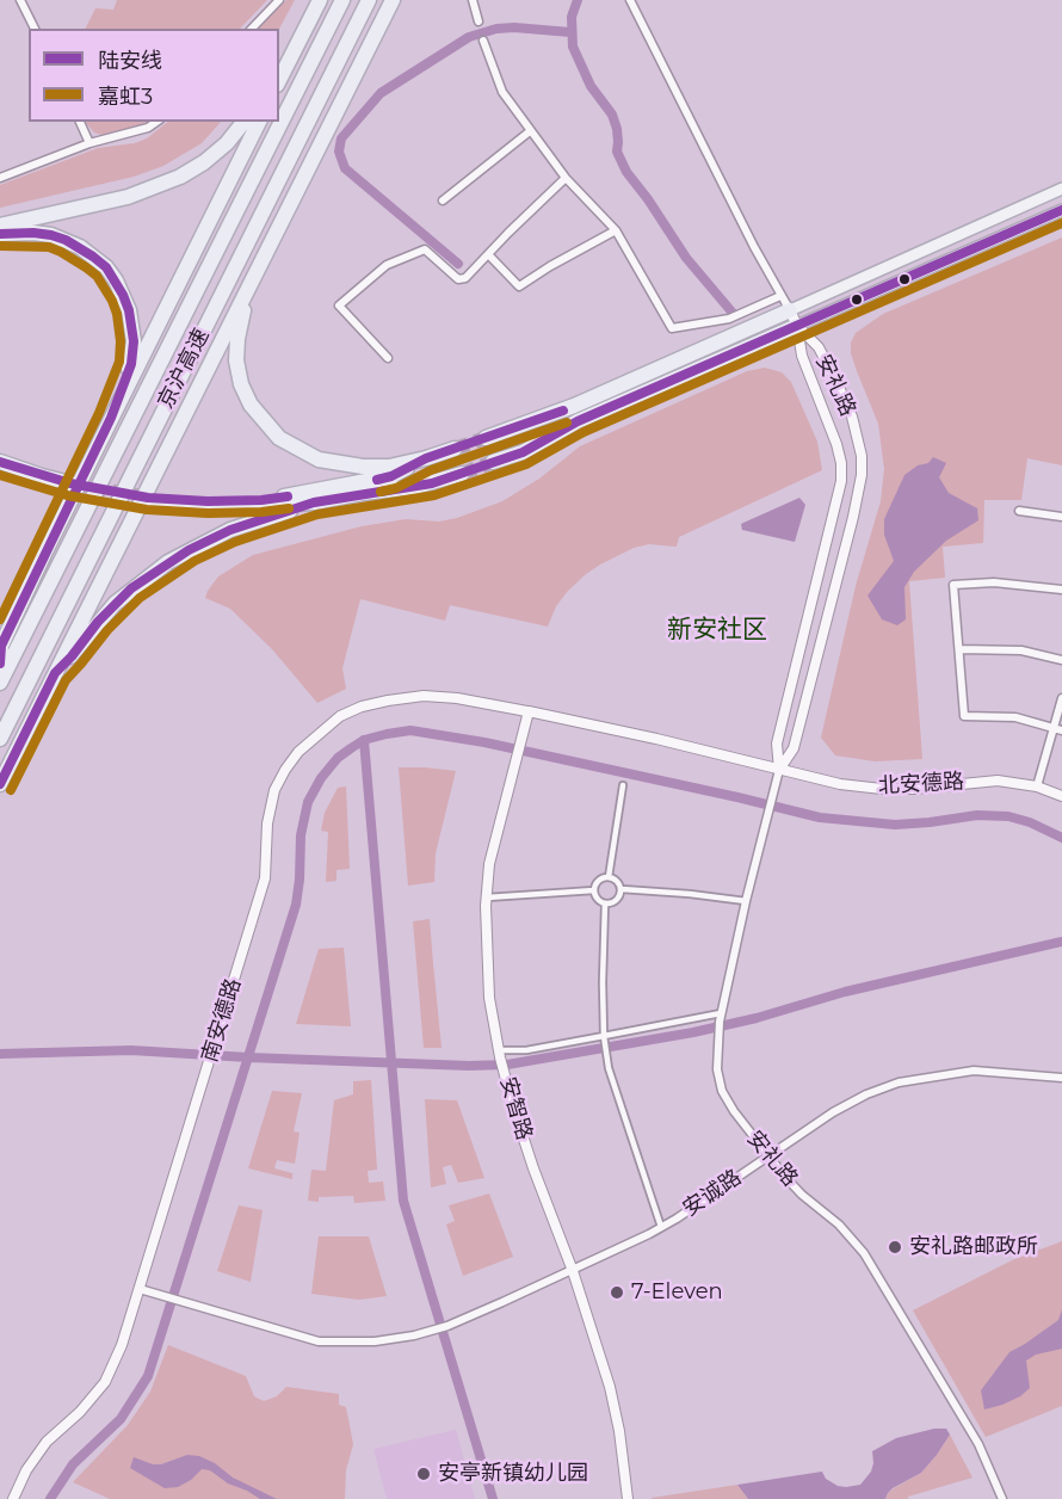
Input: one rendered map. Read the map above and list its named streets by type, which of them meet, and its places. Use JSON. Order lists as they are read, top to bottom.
{
  "streets": {
    "highway": ["京沪高速"],
    "street": [
      "安礼路",
      "北安德路",
      "南安德路",
      "安智路",
      "安诚路"
    ]
  },
  "crossings": [
    ["安礼路", "北安德路"],
    ["安礼路", "南安德路"],
    ["安礼路", "安诚路"],
    ["北安德路", "南安德路"],
    ["南安德路", "安智路"],
    ["南安德路", "安诚路"],
    ["安智路", "安诚路"]
  ],
  "districts": ["新安社区"],
  "places": ["安礼路邮政所", "7-Eleven", "安亭新镇幼儿园"],
  "lines": ["transit line 陆安线", "transit line 嘉虹3"],
  "legend": ["陆安线", "嘉虹3"]
}
